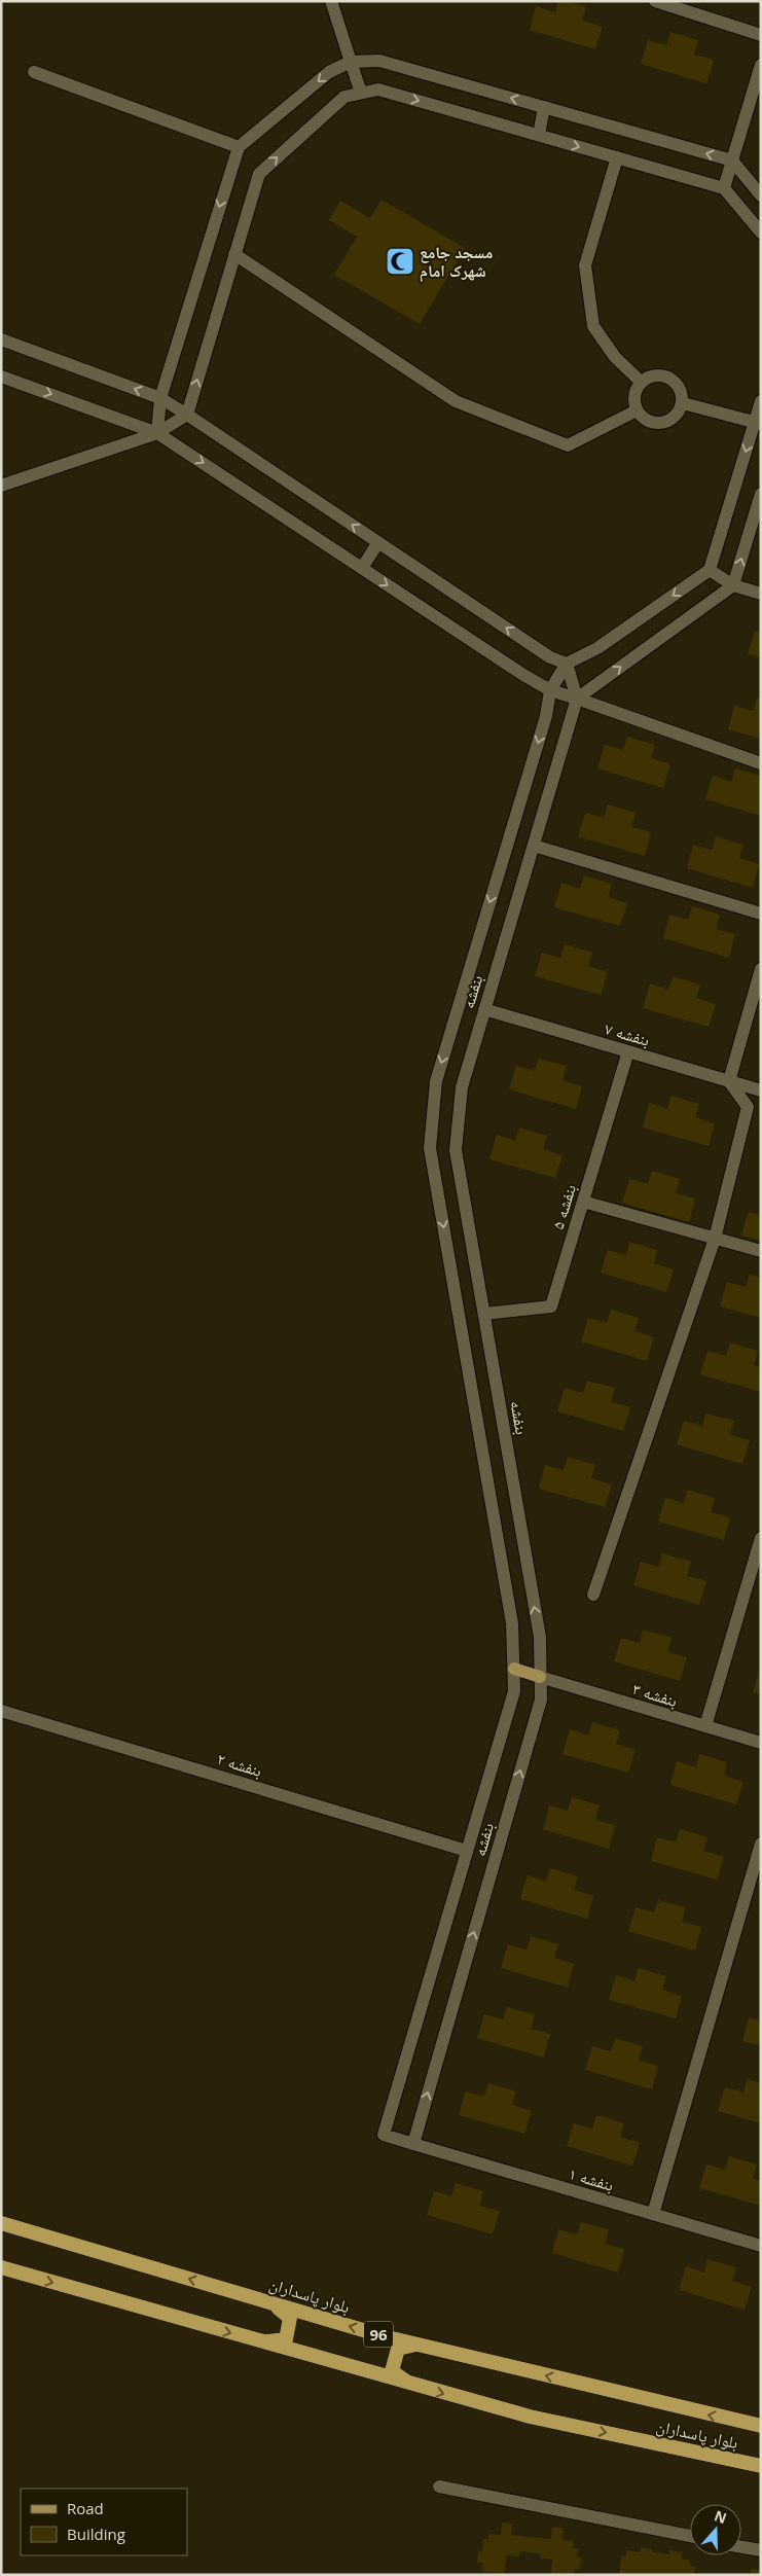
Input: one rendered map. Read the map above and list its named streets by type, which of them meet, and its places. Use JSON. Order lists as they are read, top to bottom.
{
  "streets": {
    "highway": ["بلوار پاسداران", "96"],
    "street": [
      "بنفشه",
      "بنفشه ۷",
      "بنفشه ۵",
      "بنفشه ۳",
      "بنفشه ۲",
      "بنفشه ۱"
    ]
  },
  "crossings": [
    ["بنفشه", "بنفشه ۷"],
    ["بنفشه", "بنفشه ۵"],
    ["بنفشه", "بنفشه ۳"],
    ["بنفشه", "بنفشه ۲"],
    ["بنفشه", "بنفشه ۱"],
    ["بنفشه ۷", "بنفشه ۵"]
  ],
  "places": {
    "mosque": ["مسجد جامع شهرک امام"]
  },
  "legend": ["Road", "Building"],
  "north": "top"
}
